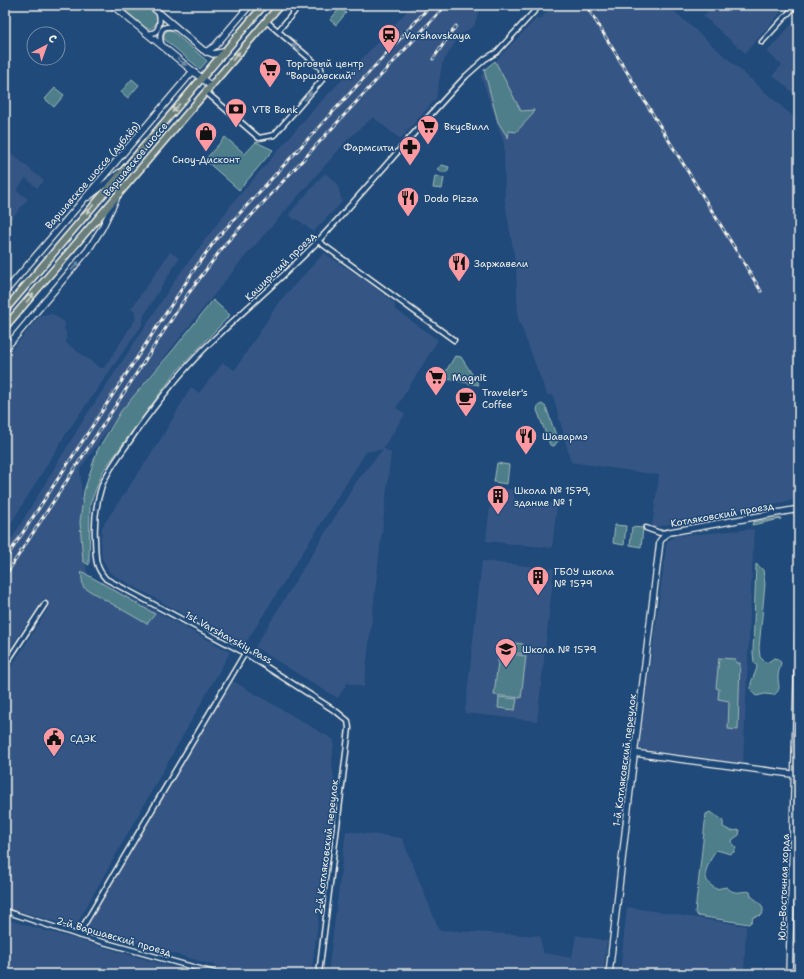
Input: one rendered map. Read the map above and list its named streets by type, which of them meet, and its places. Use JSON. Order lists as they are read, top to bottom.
{
  "streets": {
    "main road": ["Варшавское шоссе"],
    "street": [
      "Варшавское шоссе (дублёр)",
      "Каширский проезд",
      "Котляковский проезд",
      "1st Varshavskiy Pass",
      "1-й Котляковский переулок",
      "2-й Котляковский переулок",
      "Юго-Восточная хорда",
      "2-й Варшавский проезд"
    ]
  },
  "crossings": [
    ["Каширский проезд", "1st Varshavskiy Pass"],
    ["Котляковский проезд", "1-й Котляковский переулок"],
    ["1st Varshavskiy Pass", "2-й Котляковский переулок"]
  ],
  "places": {
    "station": ["Varshavskaya"],
    "supermarket": ["Торговый центр \"Варшавский\"", "ВкусВилл", "Magnit"],
    "bank": ["VTB Bank"],
    "shop": ["Сноу-Дисконт"],
    "pharmacy": ["Фармсити"],
    "restaurant": ["Dodo Pizza", "Заржавели", "Шавармэ"],
    "cafe": ["Traveler's Coffee"],
    "building": ["Школа № 1579, здание № 1", "ГБОУ школа № 1579"],
    "school or university": ["Школа № 1579"],
    "public building": ["СДЭК"]
  },
  "north": "top right"
}
